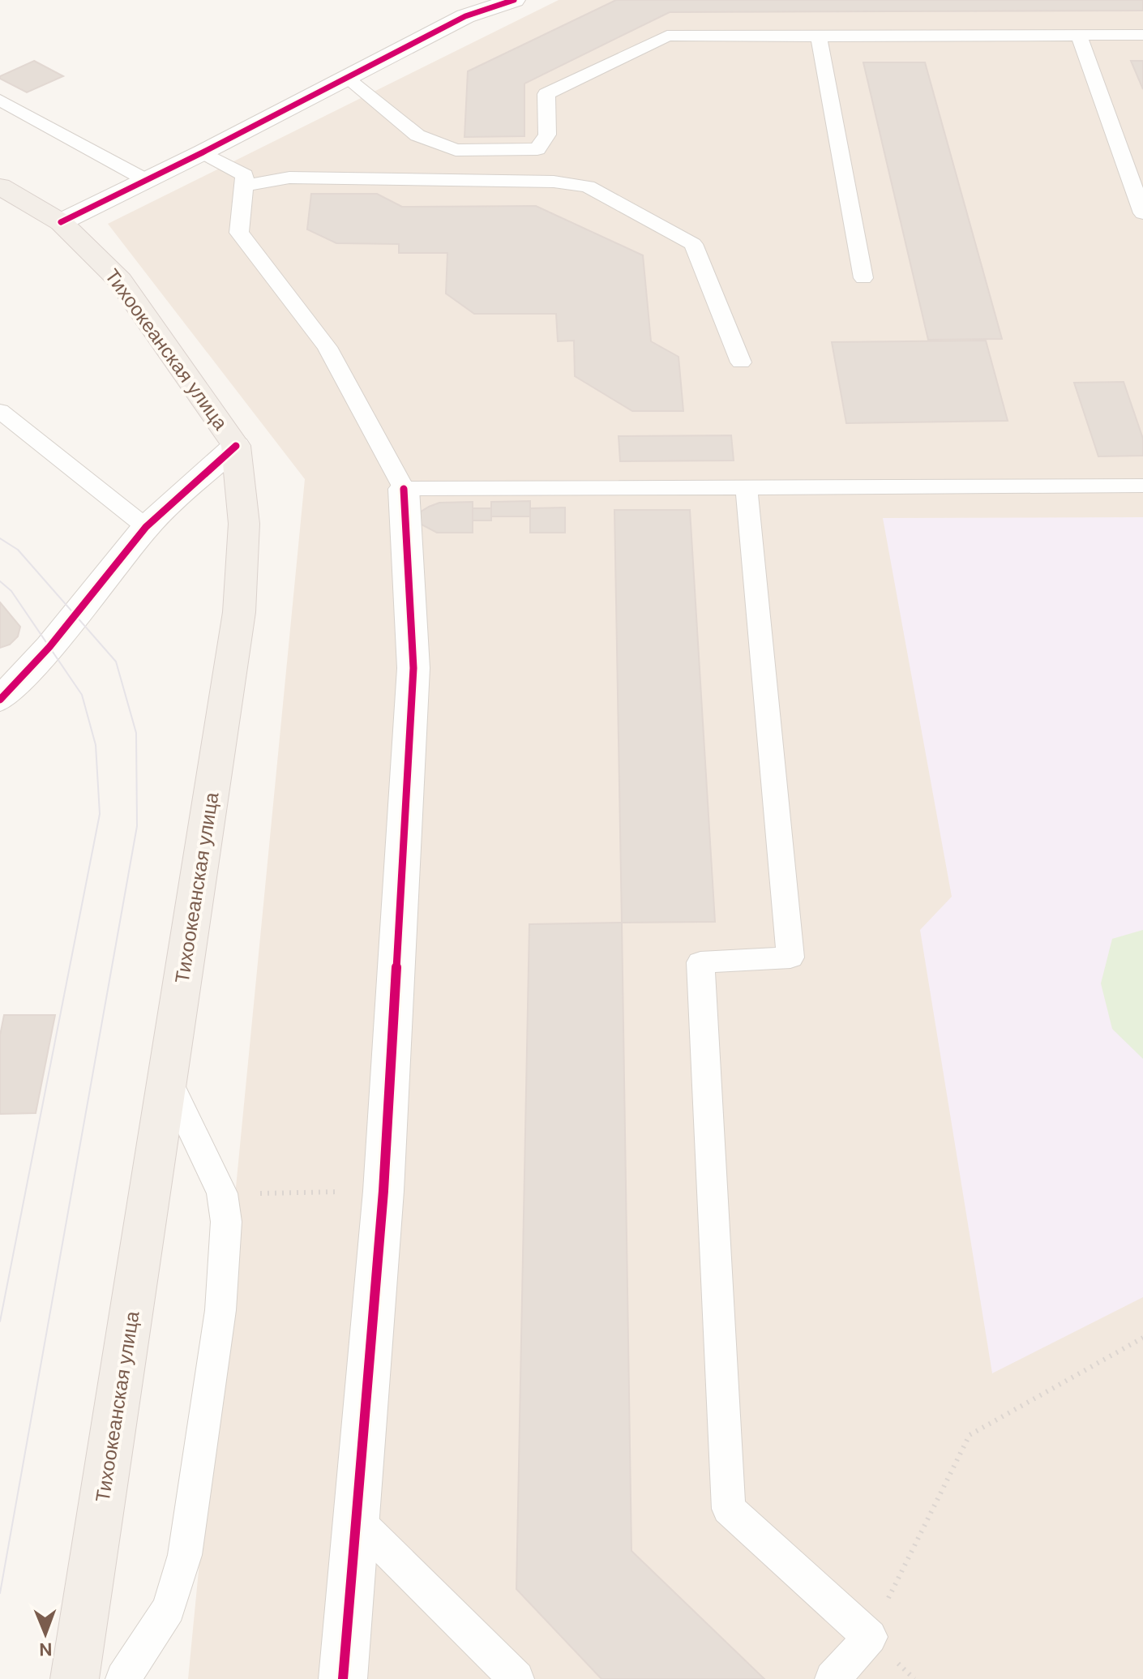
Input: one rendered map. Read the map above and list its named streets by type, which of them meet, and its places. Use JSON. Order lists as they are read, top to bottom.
{
  "streets": {
    "main road": ["Тихоокеанская улица"]
  },
  "north": "bottom"
}
